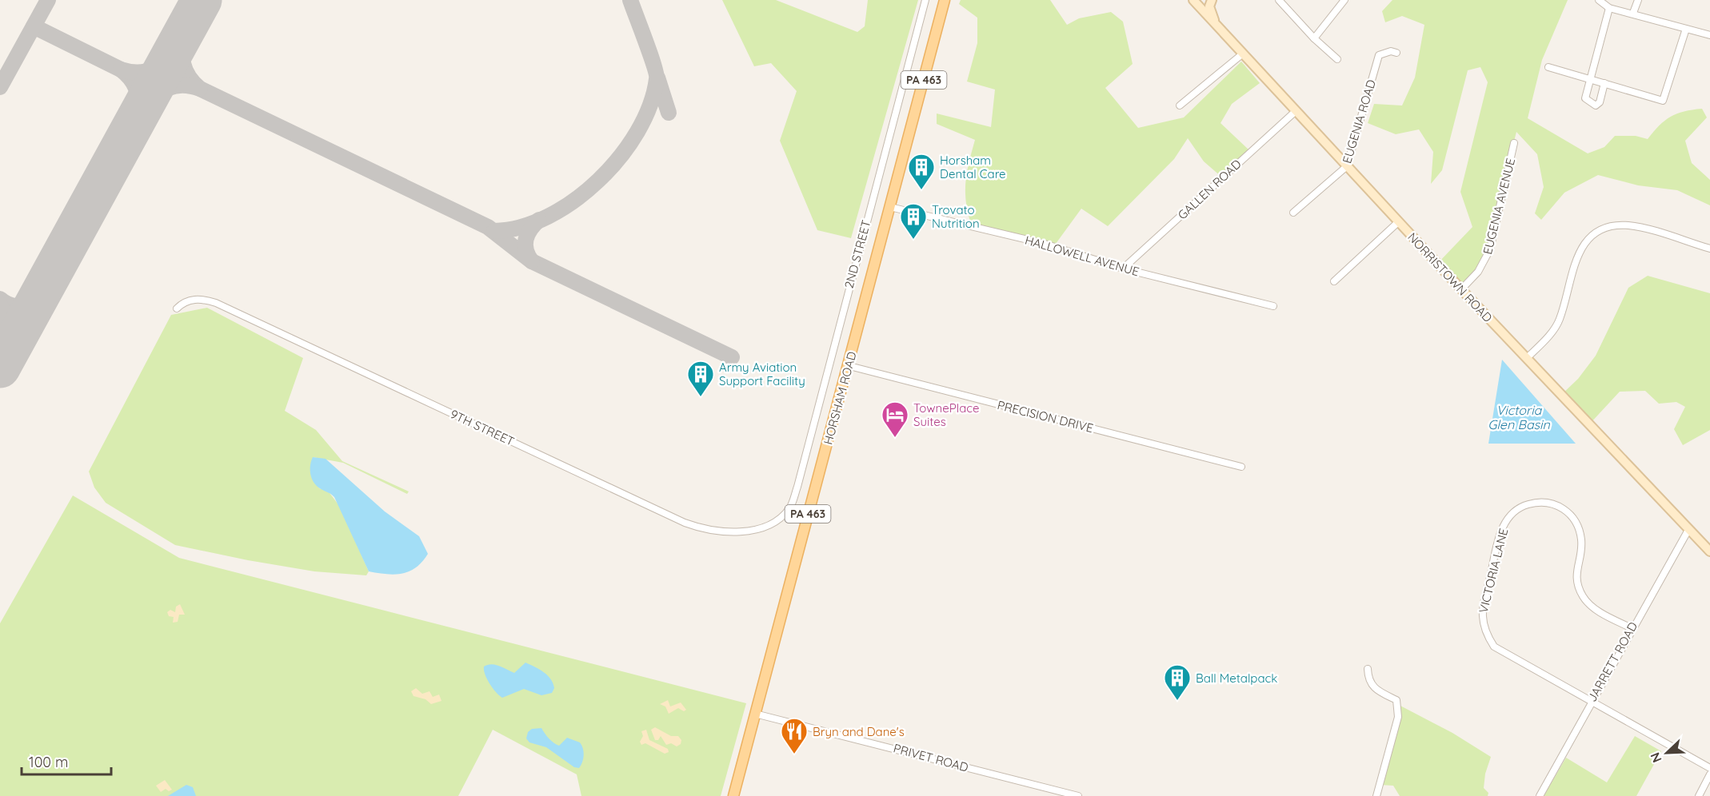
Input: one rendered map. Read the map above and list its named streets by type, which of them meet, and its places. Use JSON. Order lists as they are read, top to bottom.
{
  "streets": {
    "main road": ["PA 463", "NORRISTOWN ROAD", "HORSHAM ROAD"],
    "street": [
      "EUGENIA ROAD",
      "GALLEN ROAD",
      "EUGENIA AVENUE",
      "2ND STREET",
      "HALLOWELL AVENUE",
      "PRECISION DRIVE",
      "9TH STREET",
      "VICTORIA LANE",
      "JARRETT ROAD",
      "PRIVET ROAD"
    ]
  },
  "crossings": [
    ["EUGENIA ROAD", "NORRISTOWN ROAD"],
    ["GALLEN ROAD", "HALLOWELL AVENUE"],
    ["GALLEN ROAD", "NORRISTOWN ROAD"],
    ["EUGENIA AVENUE", "NORRISTOWN ROAD"],
    ["2ND STREET", "9TH STREET"],
    ["HALLOWELL AVENUE", "HORSHAM ROAD"],
    ["NORRISTOWN ROAD", "JARRETT ROAD"],
    ["HORSHAM ROAD", "PRECISION DRIVE"],
    ["HORSHAM ROAD", "PRIVET ROAD"],
    ["VICTORIA LANE", "JARRETT ROAD"]
  ],
  "water": ["Victoria Glen Basin"],
  "places": {
    "building": [
      "Horsham Dental Care",
      "Trovato Nutrition",
      "Army Aviation Support Facility",
      "Ball Metalpack"
    ],
    "hotel": ["TownePlace Suites"],
    "restaurant": ["Bryn and Dane's"]
  },
  "scale_bar": "100 m",
  "north": "bottom left"
}
